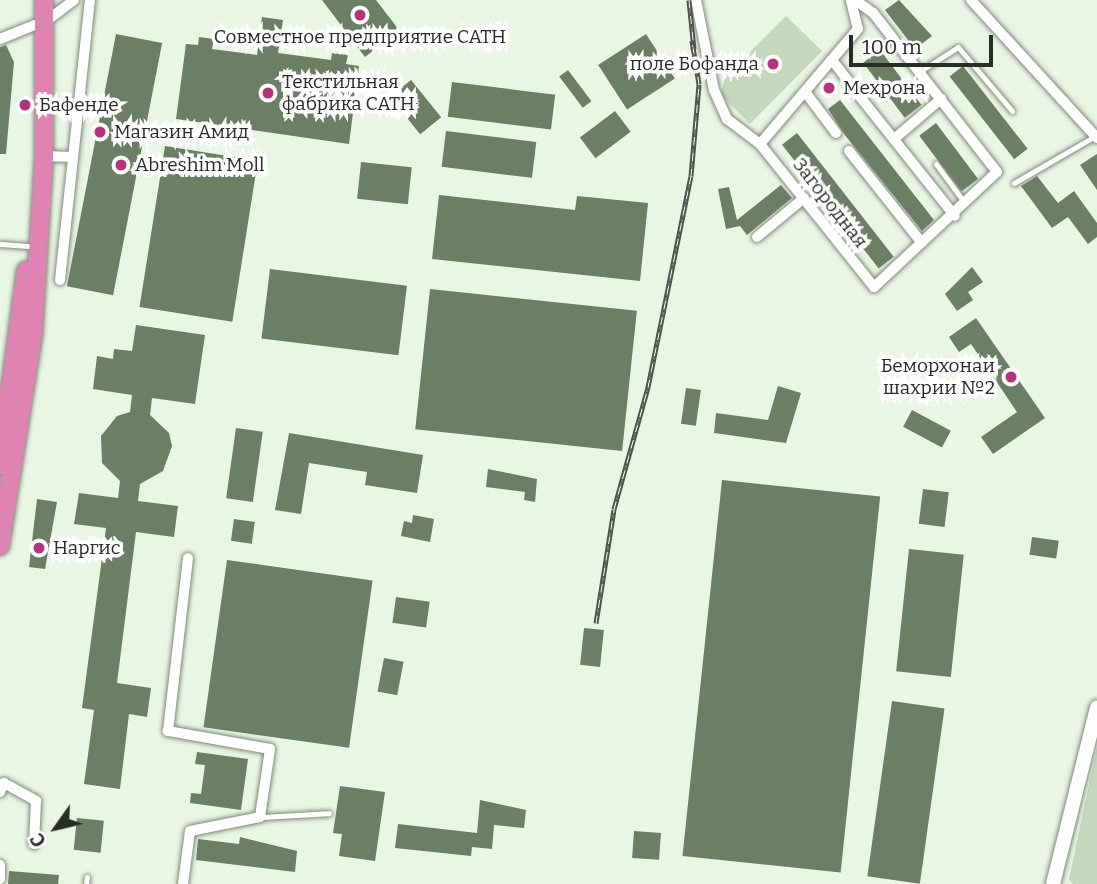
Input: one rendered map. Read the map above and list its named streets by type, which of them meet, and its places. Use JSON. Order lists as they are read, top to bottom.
{
  "streets": {
    "street": ["Загородная"]
  },
  "places": [
    "Совместное предприятие CATH",
    "поле Бофанда",
    "Меҳрона",
    "Текстильная фабрика САТН",
    "Бафенде",
    "Магазин Амид",
    "Abreshim Moll",
    "Беморхонаи шахрии №2",
    "Наргис"
  ],
  "scale_bar": "100 m",
  "north": "bottom left"
}
